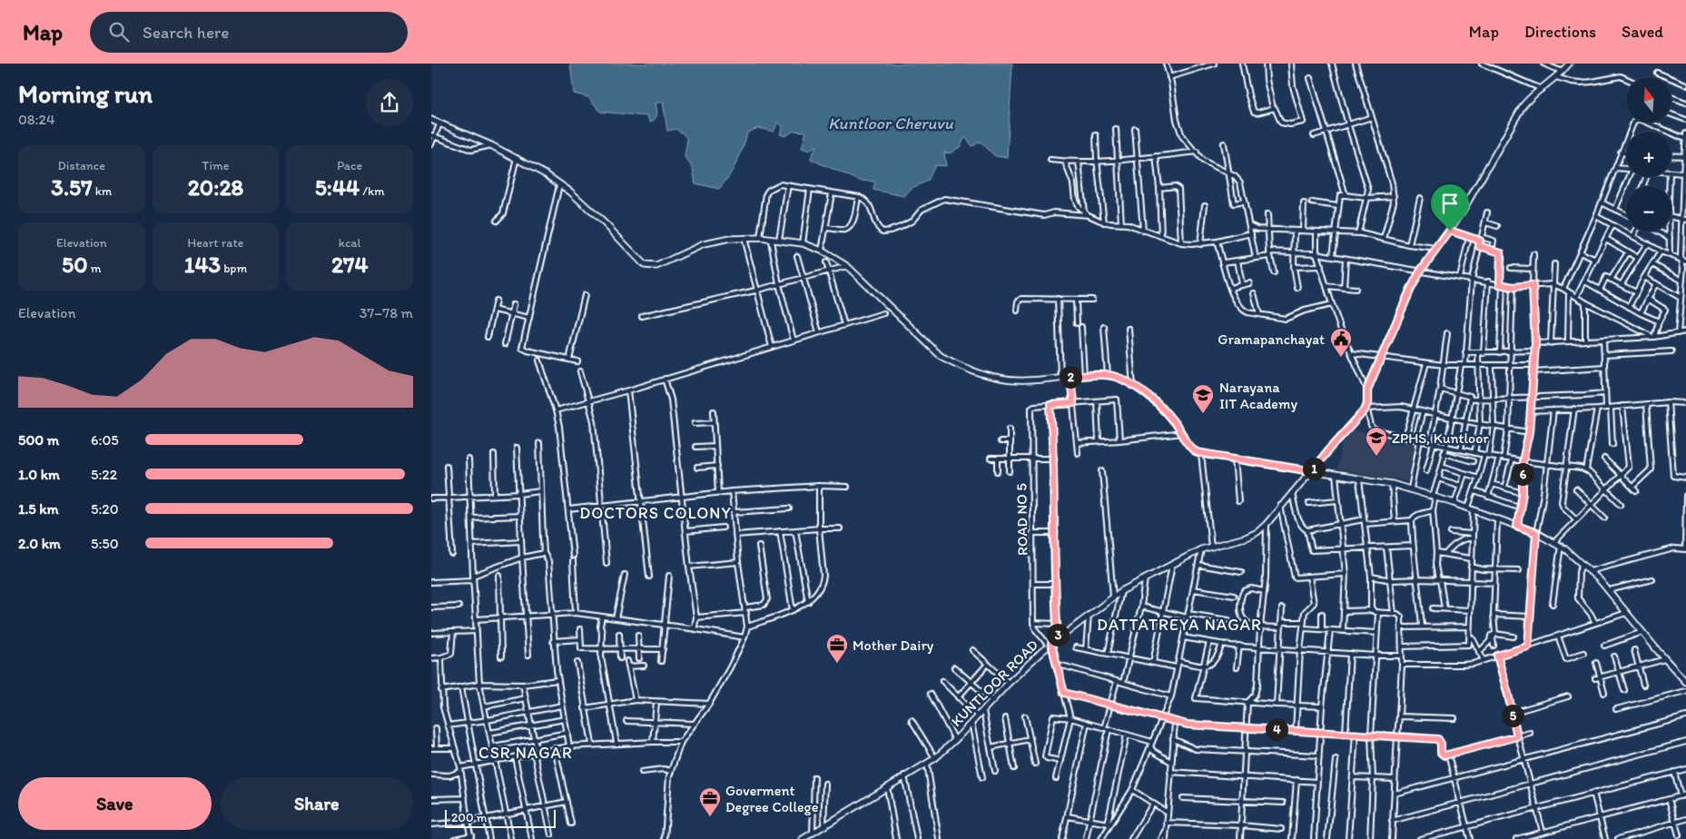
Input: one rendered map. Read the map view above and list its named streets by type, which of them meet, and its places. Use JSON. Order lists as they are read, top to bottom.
{
  "streets": {
    "street": ["ROAD NO 5", "KUNTLOOR ROAD"]
  },
  "districts": ["DOCTORS COLONY", "DATTATREYA NAGAR", "CSR NAGAR"],
  "water": ["Kuntloor Cheruvu"],
  "places": {
    "public building": ["Gramapanchayat"],
    "school or university": ["Narayana IIT Academy", "ZPHS, Kuntloor"],
    "office": ["Mother Dairy", "Goverment Degree College"]
  },
  "scale_bar": "200 m",
  "north": "top",
  "page": {
    "header": "Map",
    "search": "Search here",
    "nav": ["Map", "Directions", "Saved"],
    "heading": ["Morning run", "08:24"],
    "map_buttons": ["+", "−"],
    "stats": [
      ["Distance", "3.57 km"],
      ["Time", "20:28"],
      ["Pace", "5:44 /km"],
      ["Elevation", "50 m"],
      ["Heart rate", "143 bpm"],
      ["kcal", "274"]
    ],
    "chart": ["Elevation", "37–78 m"],
    "pins": [
      "2",
      "1",
      "6",
      "3",
      "5",
      "4"
    ],
    "list": [
      {
        "name": "500 m",
        "note": "6:05"
      },
      {
        "name": "1.0 km",
        "note": "5:22"
      },
      {
        "name": "1.5 km",
        "note": "5:20"
      },
      {
        "name": "2.0 km",
        "note": "5:50"
      }
    ],
    "buttons": ["Save", "Share"],
    "scale": "200 m"
  }
}
